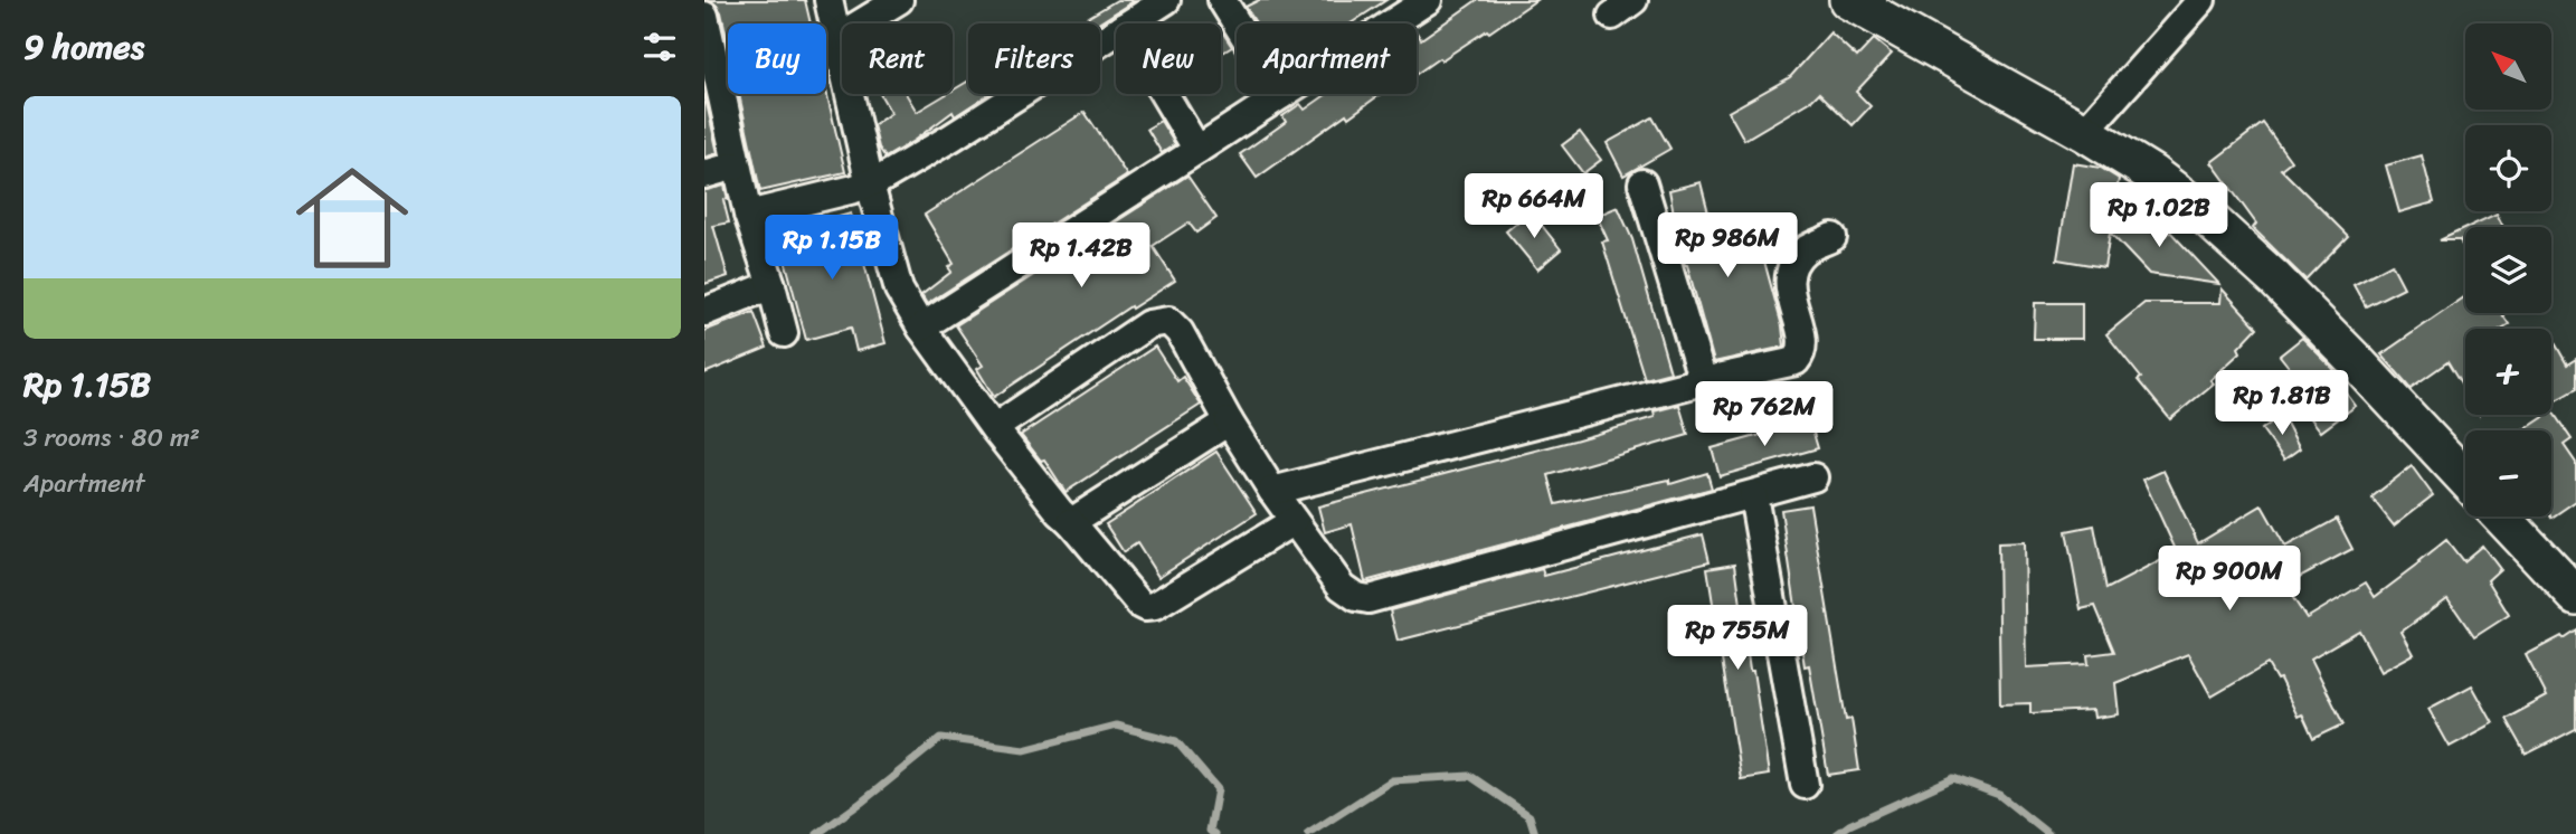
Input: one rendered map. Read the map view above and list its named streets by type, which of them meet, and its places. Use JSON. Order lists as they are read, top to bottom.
{
  "north": "top left",
  "page": {
    "heading": "9 homes",
    "map_buttons": ["+", "−"],
    "chip": [
      "Buy",
      "Rent",
      "Filters",
      "New",
      "Apartment"
    ],
    "list": [
      {
        "name": "Rp 1.15B",
        "note": "3 rooms · 80 m² · Apartment"
      }
    ],
    "price": [
      "Rp 664M",
      "Rp 1.02B",
      "Rp 986M",
      "Rp 1.15B",
      "Rp 1.42B",
      "Rp 1.81B",
      "Rp 762M",
      "Rp 900M",
      "Rp 755M"
    ]
  }
}
